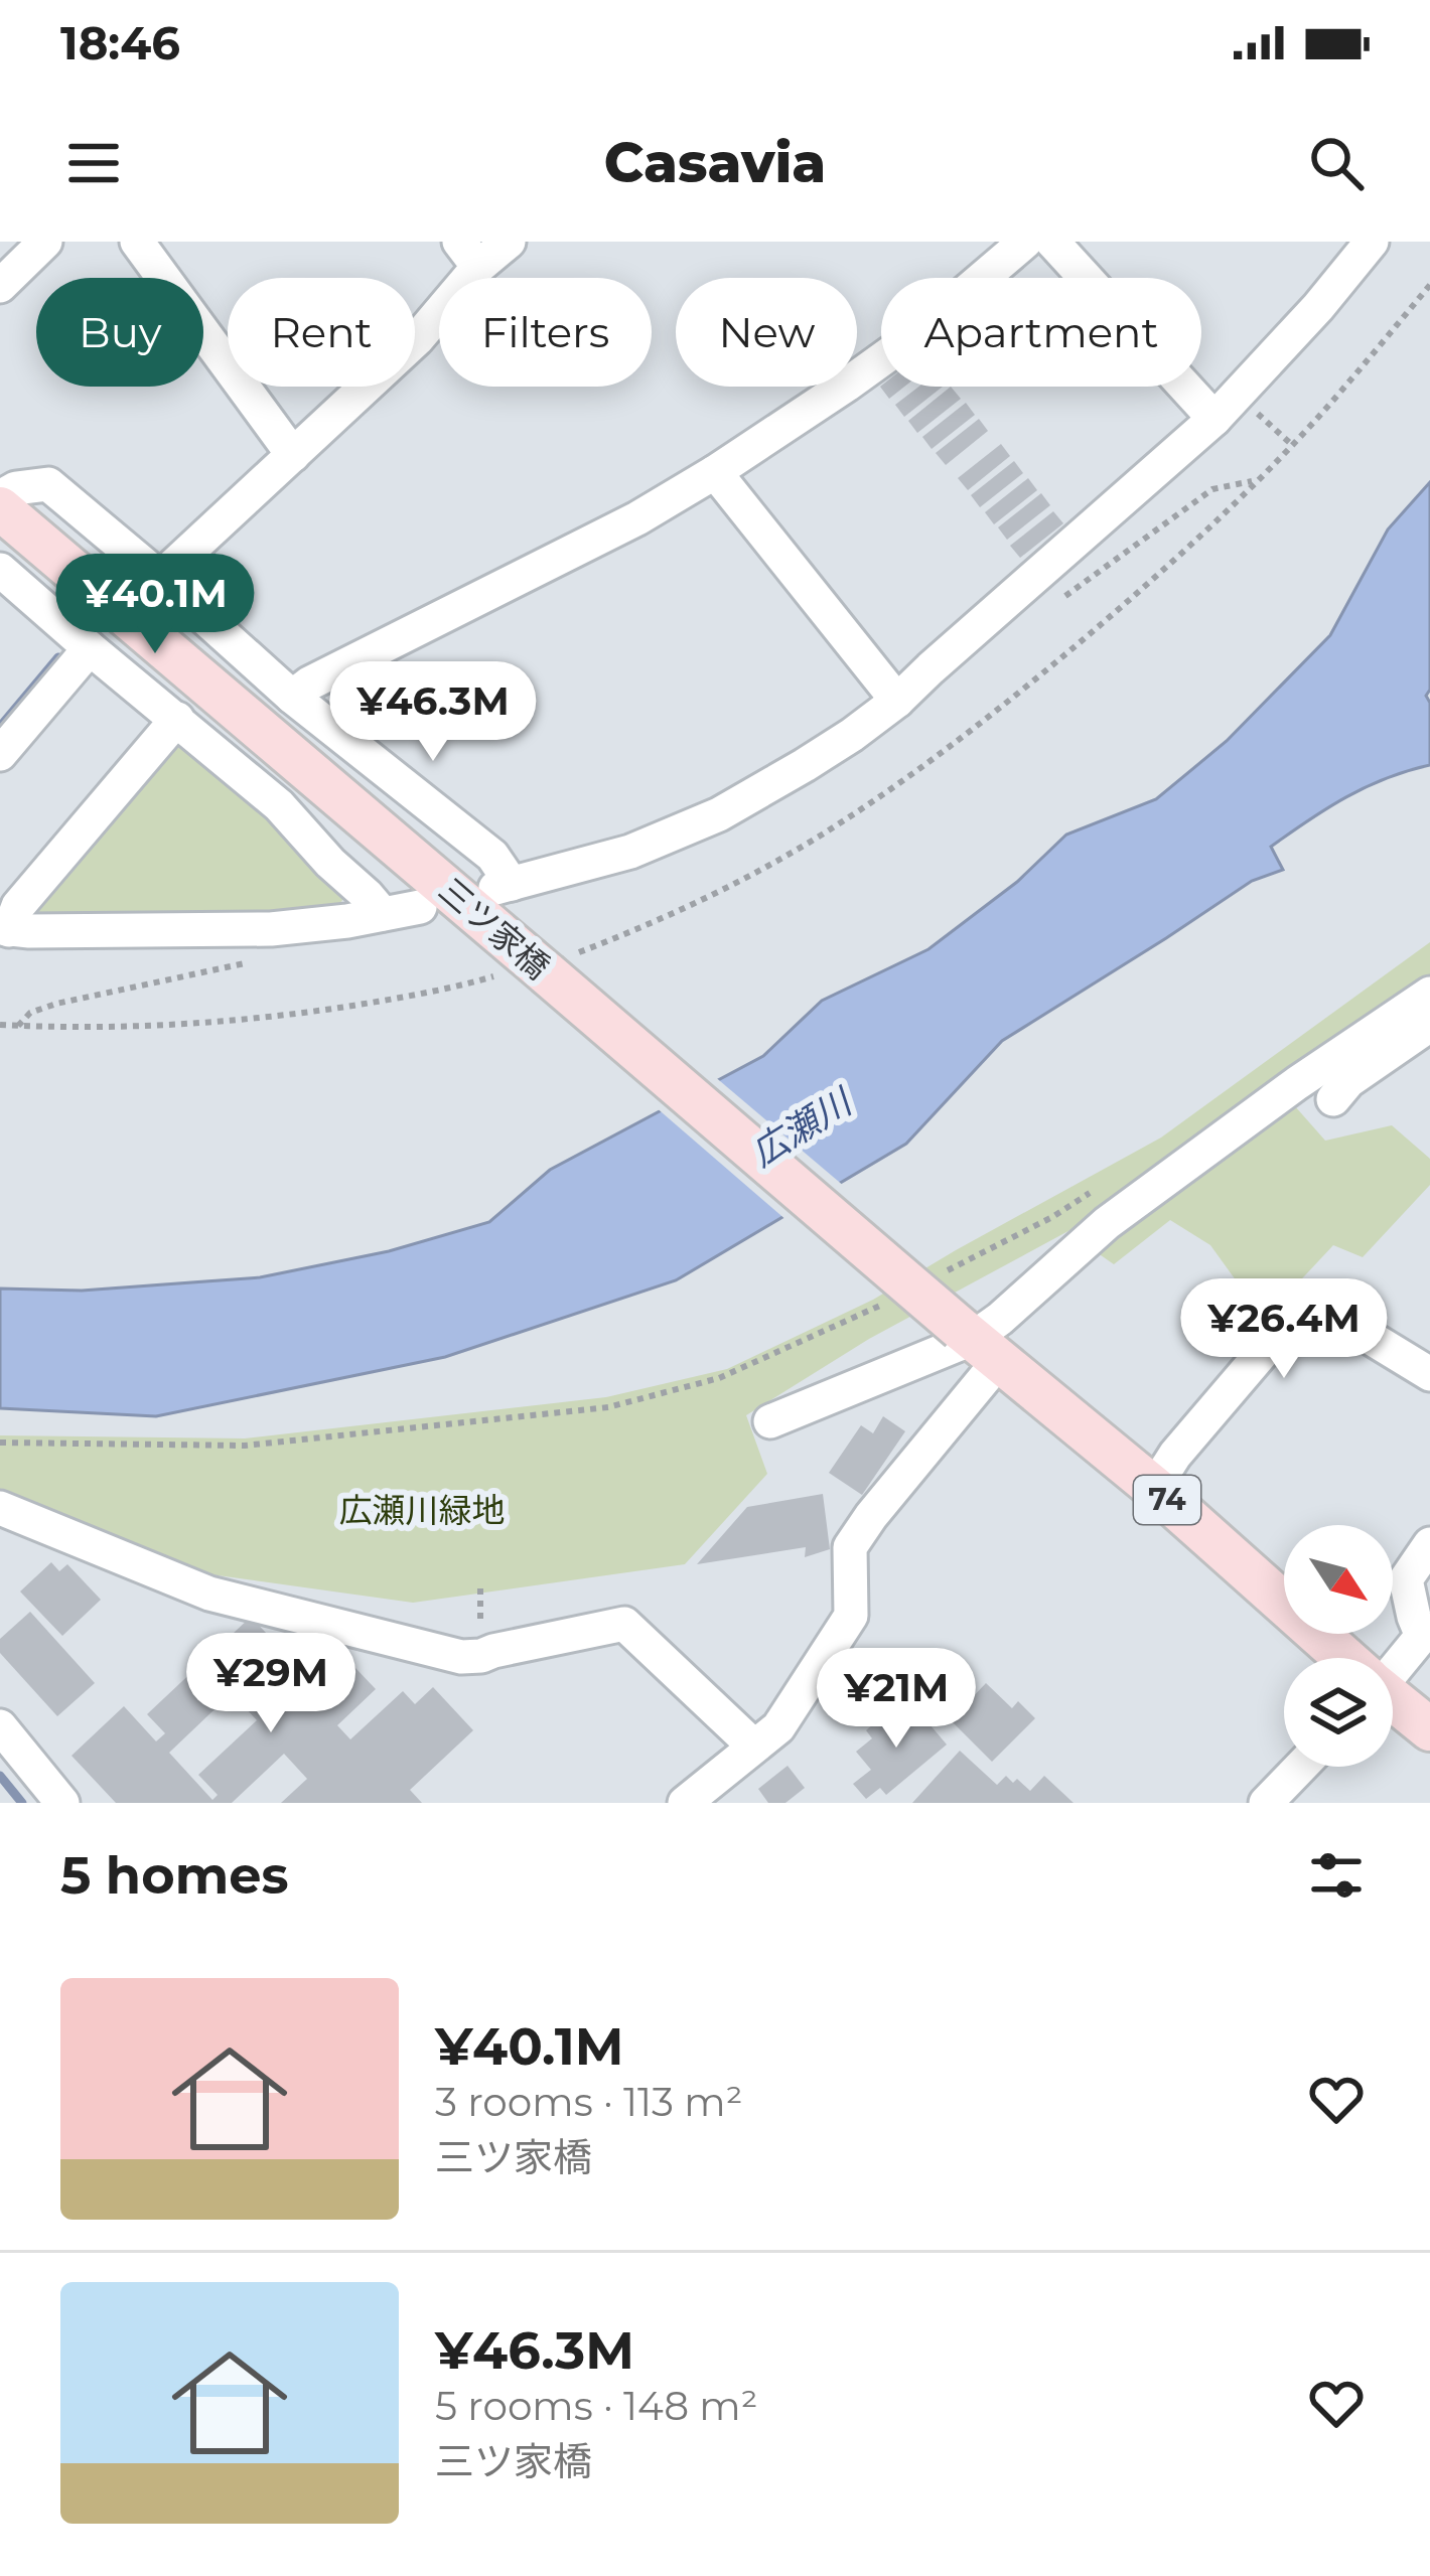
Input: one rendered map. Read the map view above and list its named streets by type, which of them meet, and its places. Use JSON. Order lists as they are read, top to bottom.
{
  "streets": {
    "main road": ["三ツ家橋", "74"]
  },
  "crossings": [
    ["三ツ家橋", "74"]
  ],
  "water": ["広瀬川"],
  "parks": ["広瀬川緑地"],
  "north": "bottom right",
  "page": {
    "status": "18:46",
    "header": "Casavia",
    "chip": [
      "Buy",
      "Rent",
      "Filters",
      "New",
      "Apartment"
    ],
    "price": [
      "¥40.1M",
      "¥46.3M",
      "¥26.4M",
      "¥29M",
      "¥21M"
    ],
    "heading": "5 homes",
    "list": [
      {
        "name": "¥40.1M",
        "note": "3 rooms · 113 m² · 三ツ家橋"
      },
      {
        "name": "¥46.3M",
        "note": "5 rooms · 148 m² · 三ツ家橋"
      }
    ]
  }
}
